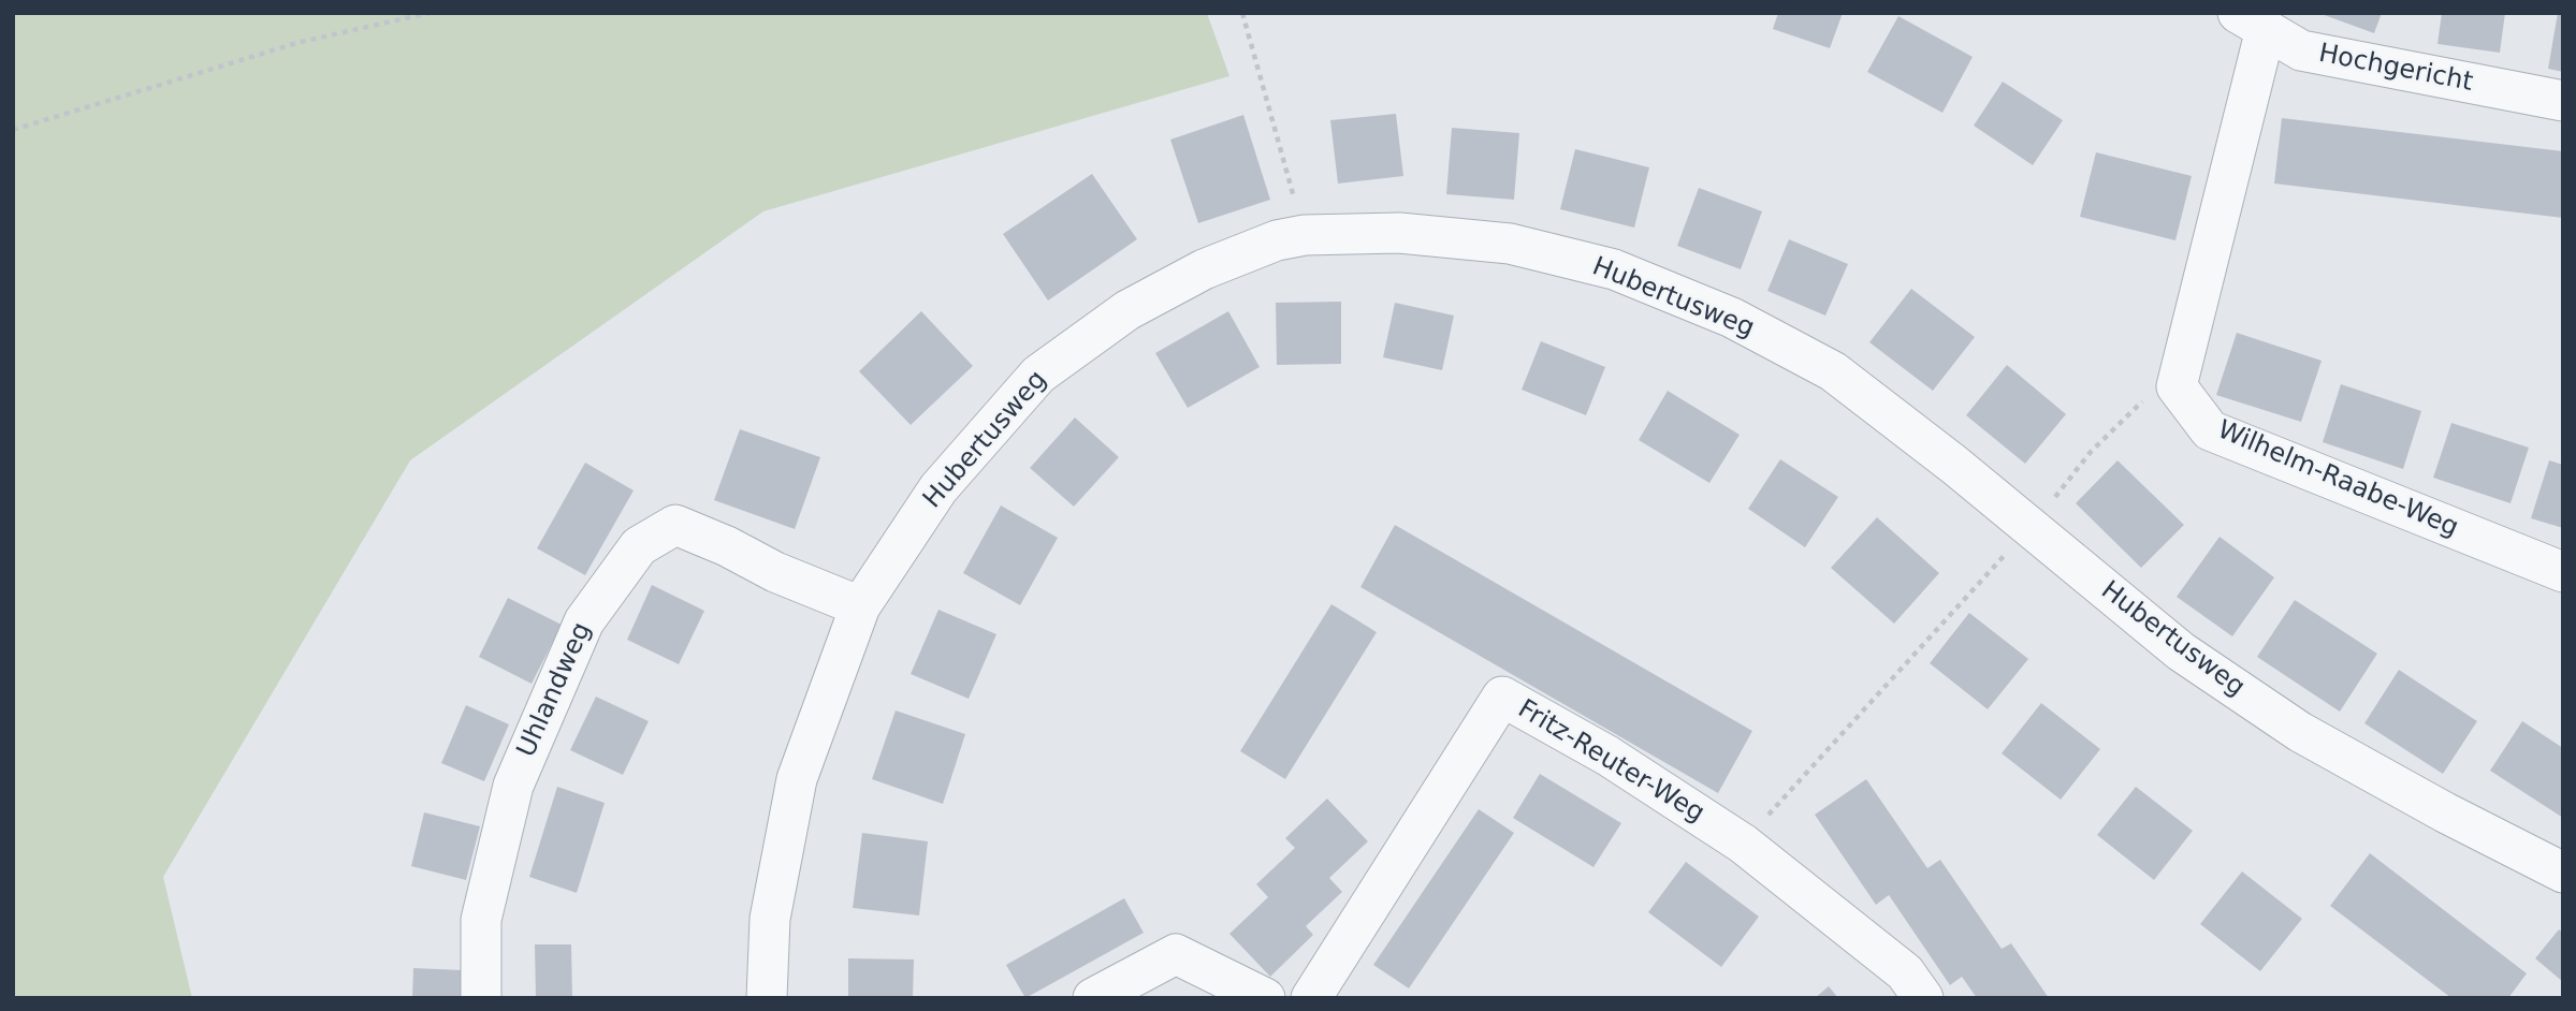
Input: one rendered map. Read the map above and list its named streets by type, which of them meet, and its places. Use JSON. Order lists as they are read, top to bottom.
{
  "streets": {
    "street": [
      "Hochgericht",
      "Hubertusweg",
      "Wilhelm-Raabe-Weg",
      "Uhlandweg",
      "Fritz-Reuter-Weg"
    ]
  },
  "crossings": [
    ["Hochgericht", "Wilhelm-Raabe-Weg"],
    ["Hubertusweg", "Uhlandweg"]
  ]
}
